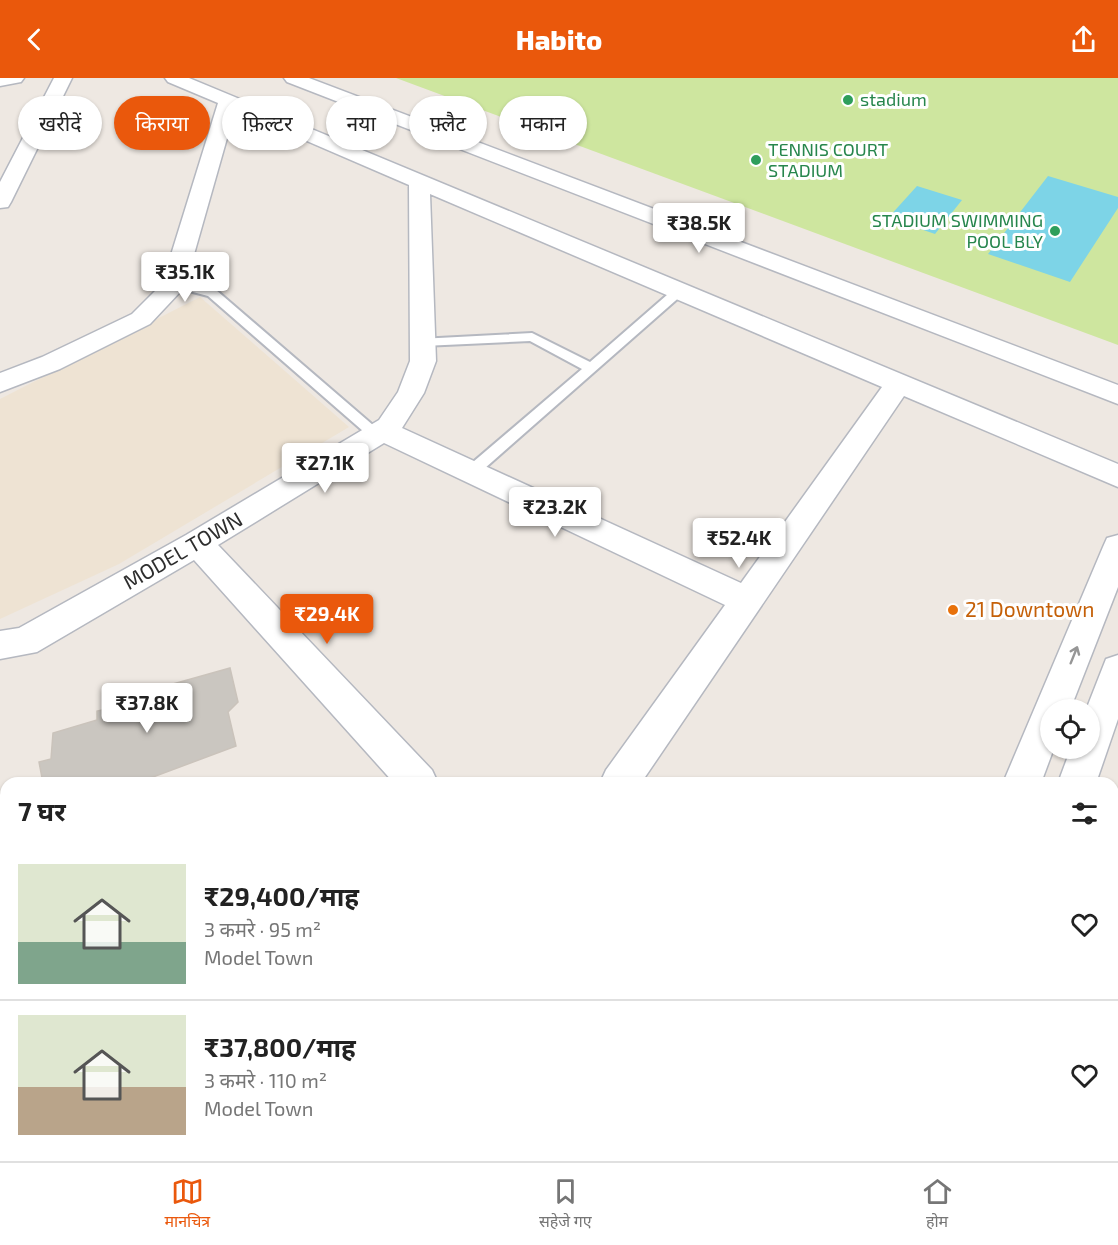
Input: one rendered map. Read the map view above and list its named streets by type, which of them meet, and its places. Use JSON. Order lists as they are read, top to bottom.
{
  "streets": {
    "street": ["MODEL TOWN"]
  },
  "places": [
    "stadium",
    "TENNIS COURT STADIUM",
    "STADIUM SWIMMING POOL BLY",
    "21 Downtown"
  ],
  "page": {
    "header": "Habito",
    "chip": [
      "खरीदें",
      "किराया",
      "फ़िल्टर",
      "नया",
      "फ़्लैट",
      "मकान"
    ],
    "price": [
      "₹38.5K",
      "₹35.1K",
      "₹27.1K",
      "₹23.2K",
      "₹52.4K",
      "₹29.4K",
      "₹37.8K"
    ],
    "heading": "7 घर",
    "list": [
      {
        "name": "₹29,400/माह",
        "note": "3 कमरे · 95 m² · Model Town"
      },
      {
        "name": "₹37,800/माह",
        "note": "3 कमरे · 110 m² · Model Town"
      }
    ],
    "tabs": ["मानचित्र", "सहेजे गए", "होम"]
  }
}
